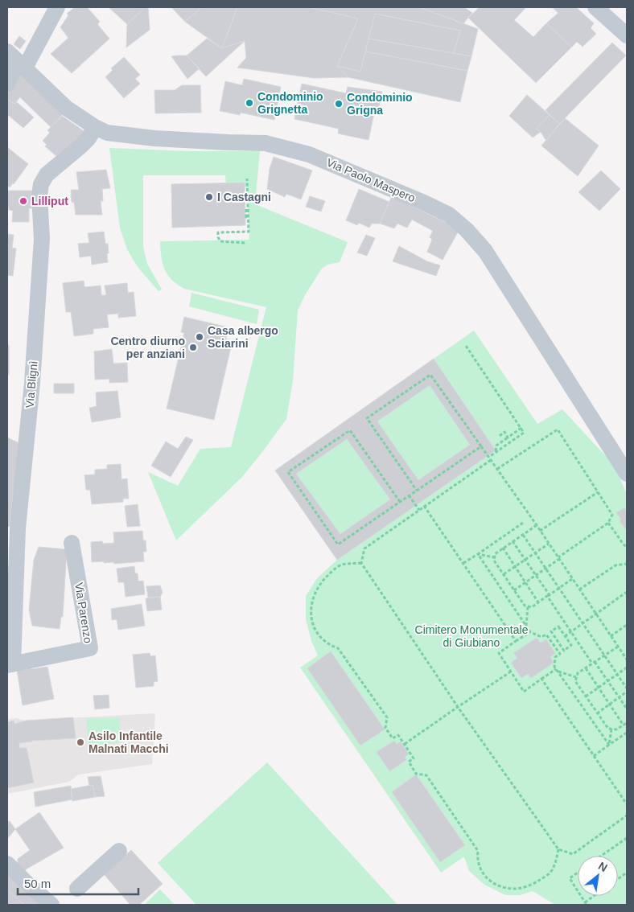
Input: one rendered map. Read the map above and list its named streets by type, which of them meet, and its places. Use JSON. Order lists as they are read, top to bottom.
{
  "streets": {
    "street": ["Via Paolo Maspero", "Via Blignì", "Via Parenzo"]
  },
  "crossings": [
    ["Via Paolo Maspero", "Via Blignì"],
    ["Via Blignì", "Via Parenzo"]
  ],
  "parks": ["Cimitero Monumentale di Giubiano"],
  "places": [
    "Condominio Grignetta",
    "Condominio Grigna",
    "I Castagni",
    "Lilliput",
    "Casa albergo Sciarini",
    "Centro diurno per anziani",
    "Asilo Infantile Malnati Macchi"
  ],
  "scale_bar": "50 m",
  "north": "top right"
}
